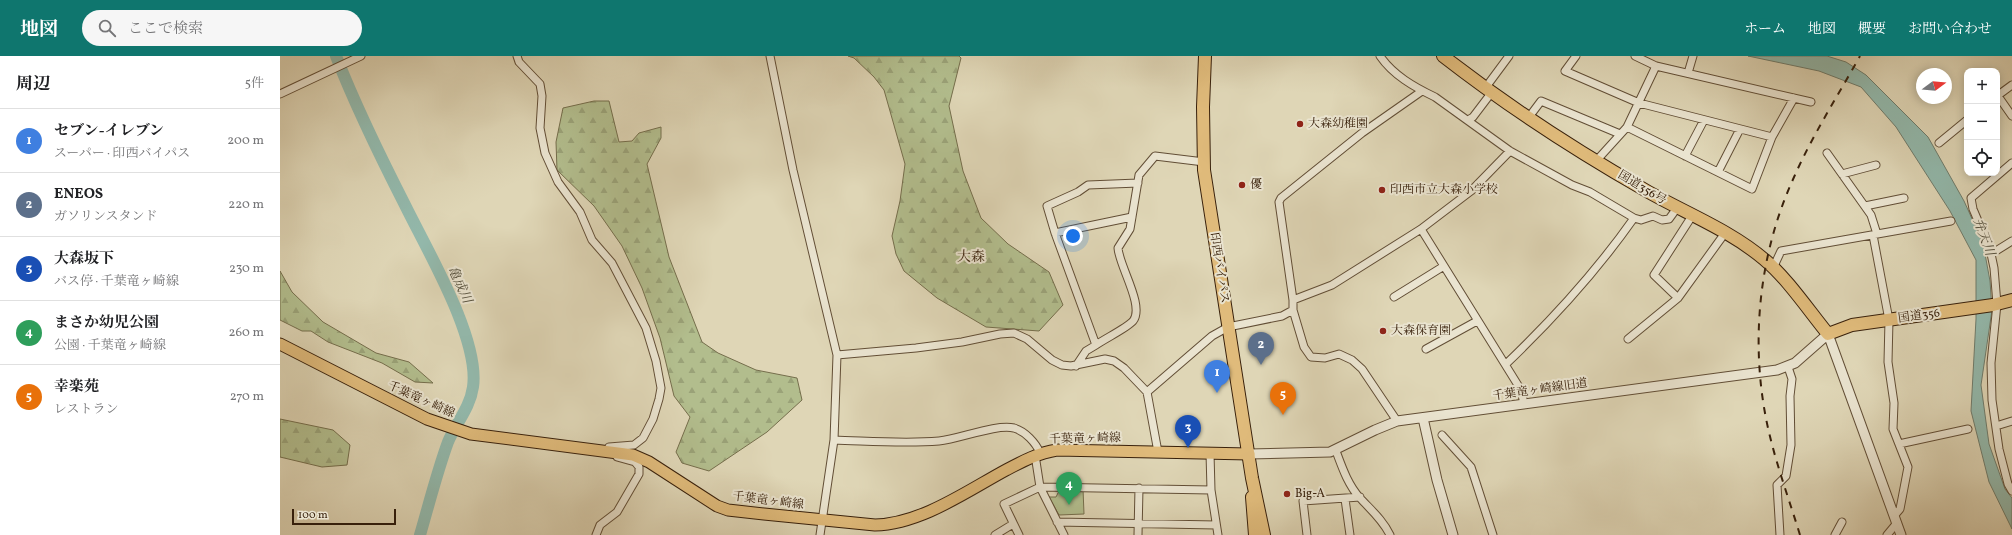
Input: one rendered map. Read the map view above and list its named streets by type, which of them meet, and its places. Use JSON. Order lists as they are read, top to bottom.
{
  "streets": {
    "highway": ["国道356号", "印西バイパス", "国道356"],
    "main road": ["千葉竜ヶ崎線"],
    "street": ["千葉竜ヶ崎線旧道"]
  },
  "crossings": [
    ["国道356号", "国道356"],
    ["国道356号", "千葉竜ヶ崎線旧道"],
    ["印西バイパス", "千葉竜ヶ崎線旧道"],
    ["印西バイパス", "千葉竜ヶ崎線"],
    ["国道356", "千葉竜ヶ崎線旧道"],
    ["千葉竜ヶ崎線旧道", "千葉竜ヶ崎線"]
  ],
  "districts": ["大森"],
  "water": ["弁天川", "亀成川"],
  "places": [
    "大森幼稚園",
    "優",
    "印西市立大森小学校",
    "大森保育園",
    "Big-A"
  ],
  "scale_bar": "100 m",
  "north": "right",
  "page": {
    "header": "地図",
    "search": "ここで検索",
    "nav": [
      "ホーム",
      "地図",
      "概要",
      "お問い合わせ"
    ],
    "heading": ["周辺", "5件"],
    "map_buttons": ["+", "−"],
    "list": [
      {
        "mark": "1",
        "name": "セブン-イレブン",
        "note": "スーパー · 印西バイパス",
        "value": "200 m"
      },
      {
        "mark": "2",
        "name": "ENEOS",
        "note": "ガソリンスタンド",
        "value": "220 m"
      },
      {
        "mark": "3",
        "name": "大森坂下",
        "note": "バス停 · 千葉竜ヶ崎線",
        "value": "230 m"
      },
      {
        "mark": "4",
        "name": "まさか幼児公園",
        "note": "公園 · 千葉竜ヶ崎線",
        "value": "260 m"
      },
      {
        "mark": "5",
        "name": "幸楽苑",
        "note": "レストラン",
        "value": "270 m"
      }
    ],
    "pins": [
      "2",
      "1",
      "5",
      "3",
      "4"
    ],
    "scale": "100 m"
  }
}
